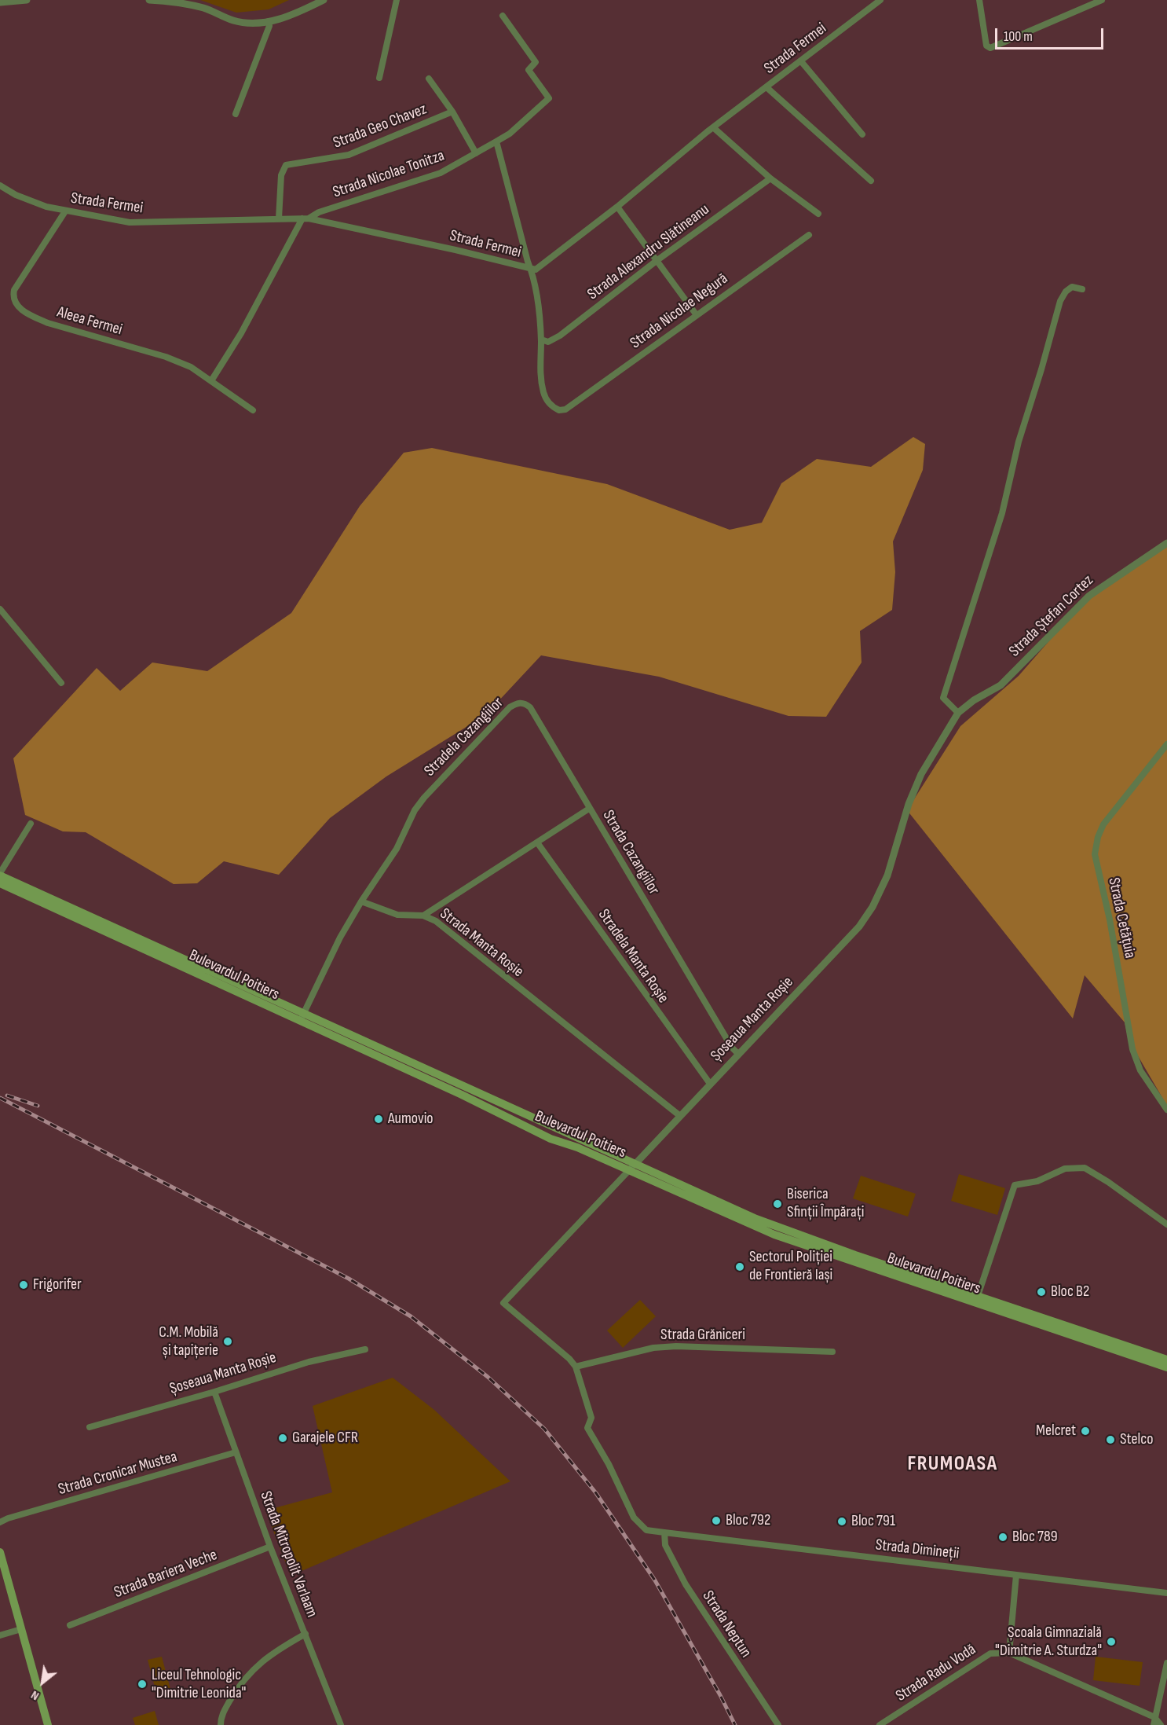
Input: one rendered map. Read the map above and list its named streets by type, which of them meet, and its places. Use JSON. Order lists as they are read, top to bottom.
{
  "streets": {
    "main road": ["Bulevardul Poitiers"],
    "street": [
      "Strada Fermei",
      "Strada Geo Chavez",
      "Strada Nicolae Tonitza",
      "Strada Alexandru Slătineanu",
      "Strada Nicolae Negură",
      "Aleea Fermei",
      "Strada Ștefan Cortez",
      "Stradela Cazangiilor",
      "Strada Cazangiilor",
      "Strada Cetățuia",
      "Strada Manta Roșie",
      "Stradela Manta Roșie",
      "Șoseaua Manta Roșie",
      "Strada Grăniceri",
      "Strada Cronicar Mustea",
      "Strada Dimineții",
      "Strada Mitropolit Varlaam",
      "Strada Bariera Veche",
      "Strada Neptun",
      "Strada Radu Vodă"
    ]
  },
  "crossings": [
    ["Strada Fermei", "Strada Geo Chavez"],
    ["Strada Fermei", "Strada Nicolae Tonitza"],
    ["Strada Fermei", "Aleea Fermei"],
    ["Strada Geo Chavez", "Strada Nicolae Tonitza"],
    ["Strada Alexandru Slătineanu", "Strada Nicolae Negură"],
    ["Strada Ștefan Cortez", "Șoseaua Manta Roșie"],
    ["Stradela Cazangiilor", "Strada Cazangiilor"],
    ["Stradela Cazangiilor", "Strada Manta Roșie"],
    ["Strada Cazangiilor", "Strada Manta Roșie"],
    ["Strada Cazangiilor", "Stradela Manta Roșie"],
    ["Strada Cazangiilor", "Șoseaua Manta Roșie"],
    ["Strada Manta Roșie", "Șoseaua Manta Roșie"],
    ["Stradela Manta Roșie", "Șoseaua Manta Roșie"],
    ["Bulevardul Poitiers", "Șoseaua Manta Roșie"],
    ["Șoseaua Manta Roșie", "Strada Grăniceri"],
    ["Șoseaua Manta Roșie", "Strada Mitropolit Varlaam"],
    ["Strada Cronicar Mustea", "Strada Mitropolit Varlaam"],
    ["Strada Dimineții", "Strada Neptun"],
    ["Strada Mitropolit Varlaam", "Strada Bariera Veche"]
  ],
  "districts": ["FRUMOASA"],
  "places": [
    "Aumovio",
    "Biserica Sfinții Împărați",
    "Sectorul Poliției de Frontieră Iași",
    "Frigorifer",
    "Bloc B2",
    "C.M. Mobilă și tapițerie",
    "Melcret",
    "Garajele CFR",
    "Stelco",
    "Bloc 792",
    "Bloc 791",
    "Bloc 789",
    "Școala Gimnazială \"Dimitrie A. Sturdza\"",
    "Liceul Tehnologic \"Dimitrie Leonida\""
  ],
  "scale_bar": "100 m",
  "north": "bottom left"
}
